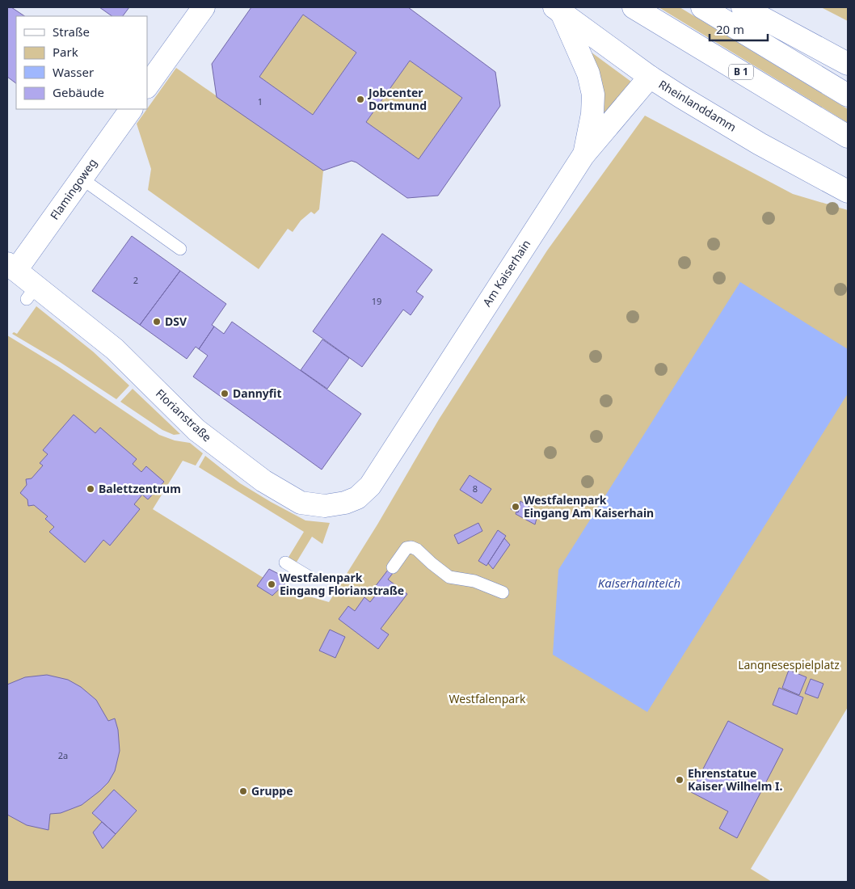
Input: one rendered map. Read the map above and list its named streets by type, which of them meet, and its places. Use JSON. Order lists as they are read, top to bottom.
{
  "streets": {
    "street": [
      "B 1",
      "Rheinlanddamm",
      "Flamingoweg",
      "Am Kaiserhain",
      "Florianstraße"
    ]
  },
  "crossings": [
    ["Rheinlanddamm", "Am Kaiserhain"],
    ["Flamingoweg", "Florianstraße"],
    ["Am Kaiserhain", "Florianstraße"]
  ],
  "water": ["Kaiserhainteich"],
  "parks": ["Langnesespielplatz", "Westfalenpark"],
  "places": [
    "Jobcenter Dortmund",
    "DSV",
    "Dannyfit",
    "Balettzentrum",
    "Westfalenpark Eingang Am Kaiserhain",
    "Westfalenpark Eingang Florianstraße",
    "Ehrenstatue Kaiser Wilhelm I.",
    "Gruppe"
  ],
  "house_numbers": [
    "1",
    "2",
    "19",
    "8",
    "2a"
  ],
  "legend": [
    "Straße",
    "Park",
    "Wasser",
    "Gebäude"
  ],
  "scale_bar": "20 m"
}
